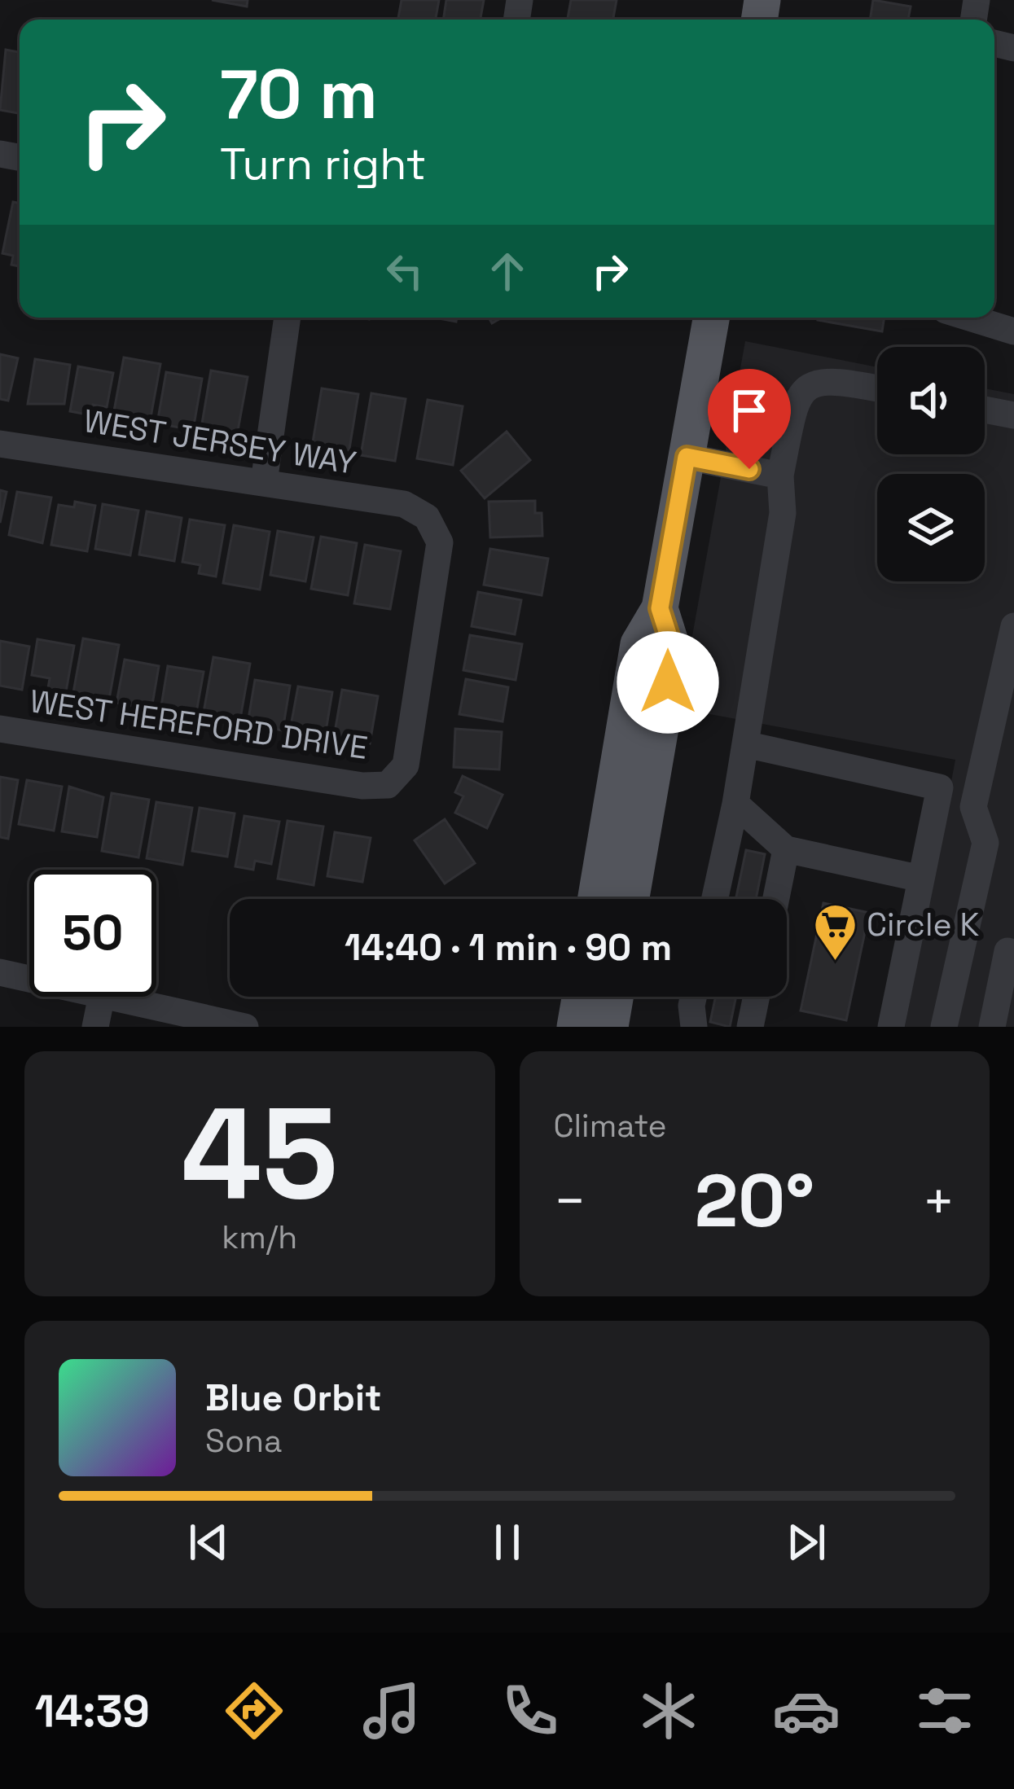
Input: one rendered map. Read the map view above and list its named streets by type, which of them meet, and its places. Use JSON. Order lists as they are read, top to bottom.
{
  "streets": {
    "street": ["WEST JERSEY WAY", "WEST HEREFORD DRIVE"]
  },
  "crossings": [
    ["WEST JERSEY WAY", "WEST HEREFORD DRIVE"]
  ],
  "places": {
    "supermarket": ["Circle K"]
  },
  "page": {
    "turn": ["70 m", "Turn right"],
    "limit": "50",
    "trip": "14:40 · 1 min · 90 m",
    "tile": [
      ["45", "km/h"],
      "Climate"
    ],
    "heat": ["−", "20°", "+"],
    "song": ["Blue Orbit", "Sona"],
    "tabs": "14:39"
  }
}
